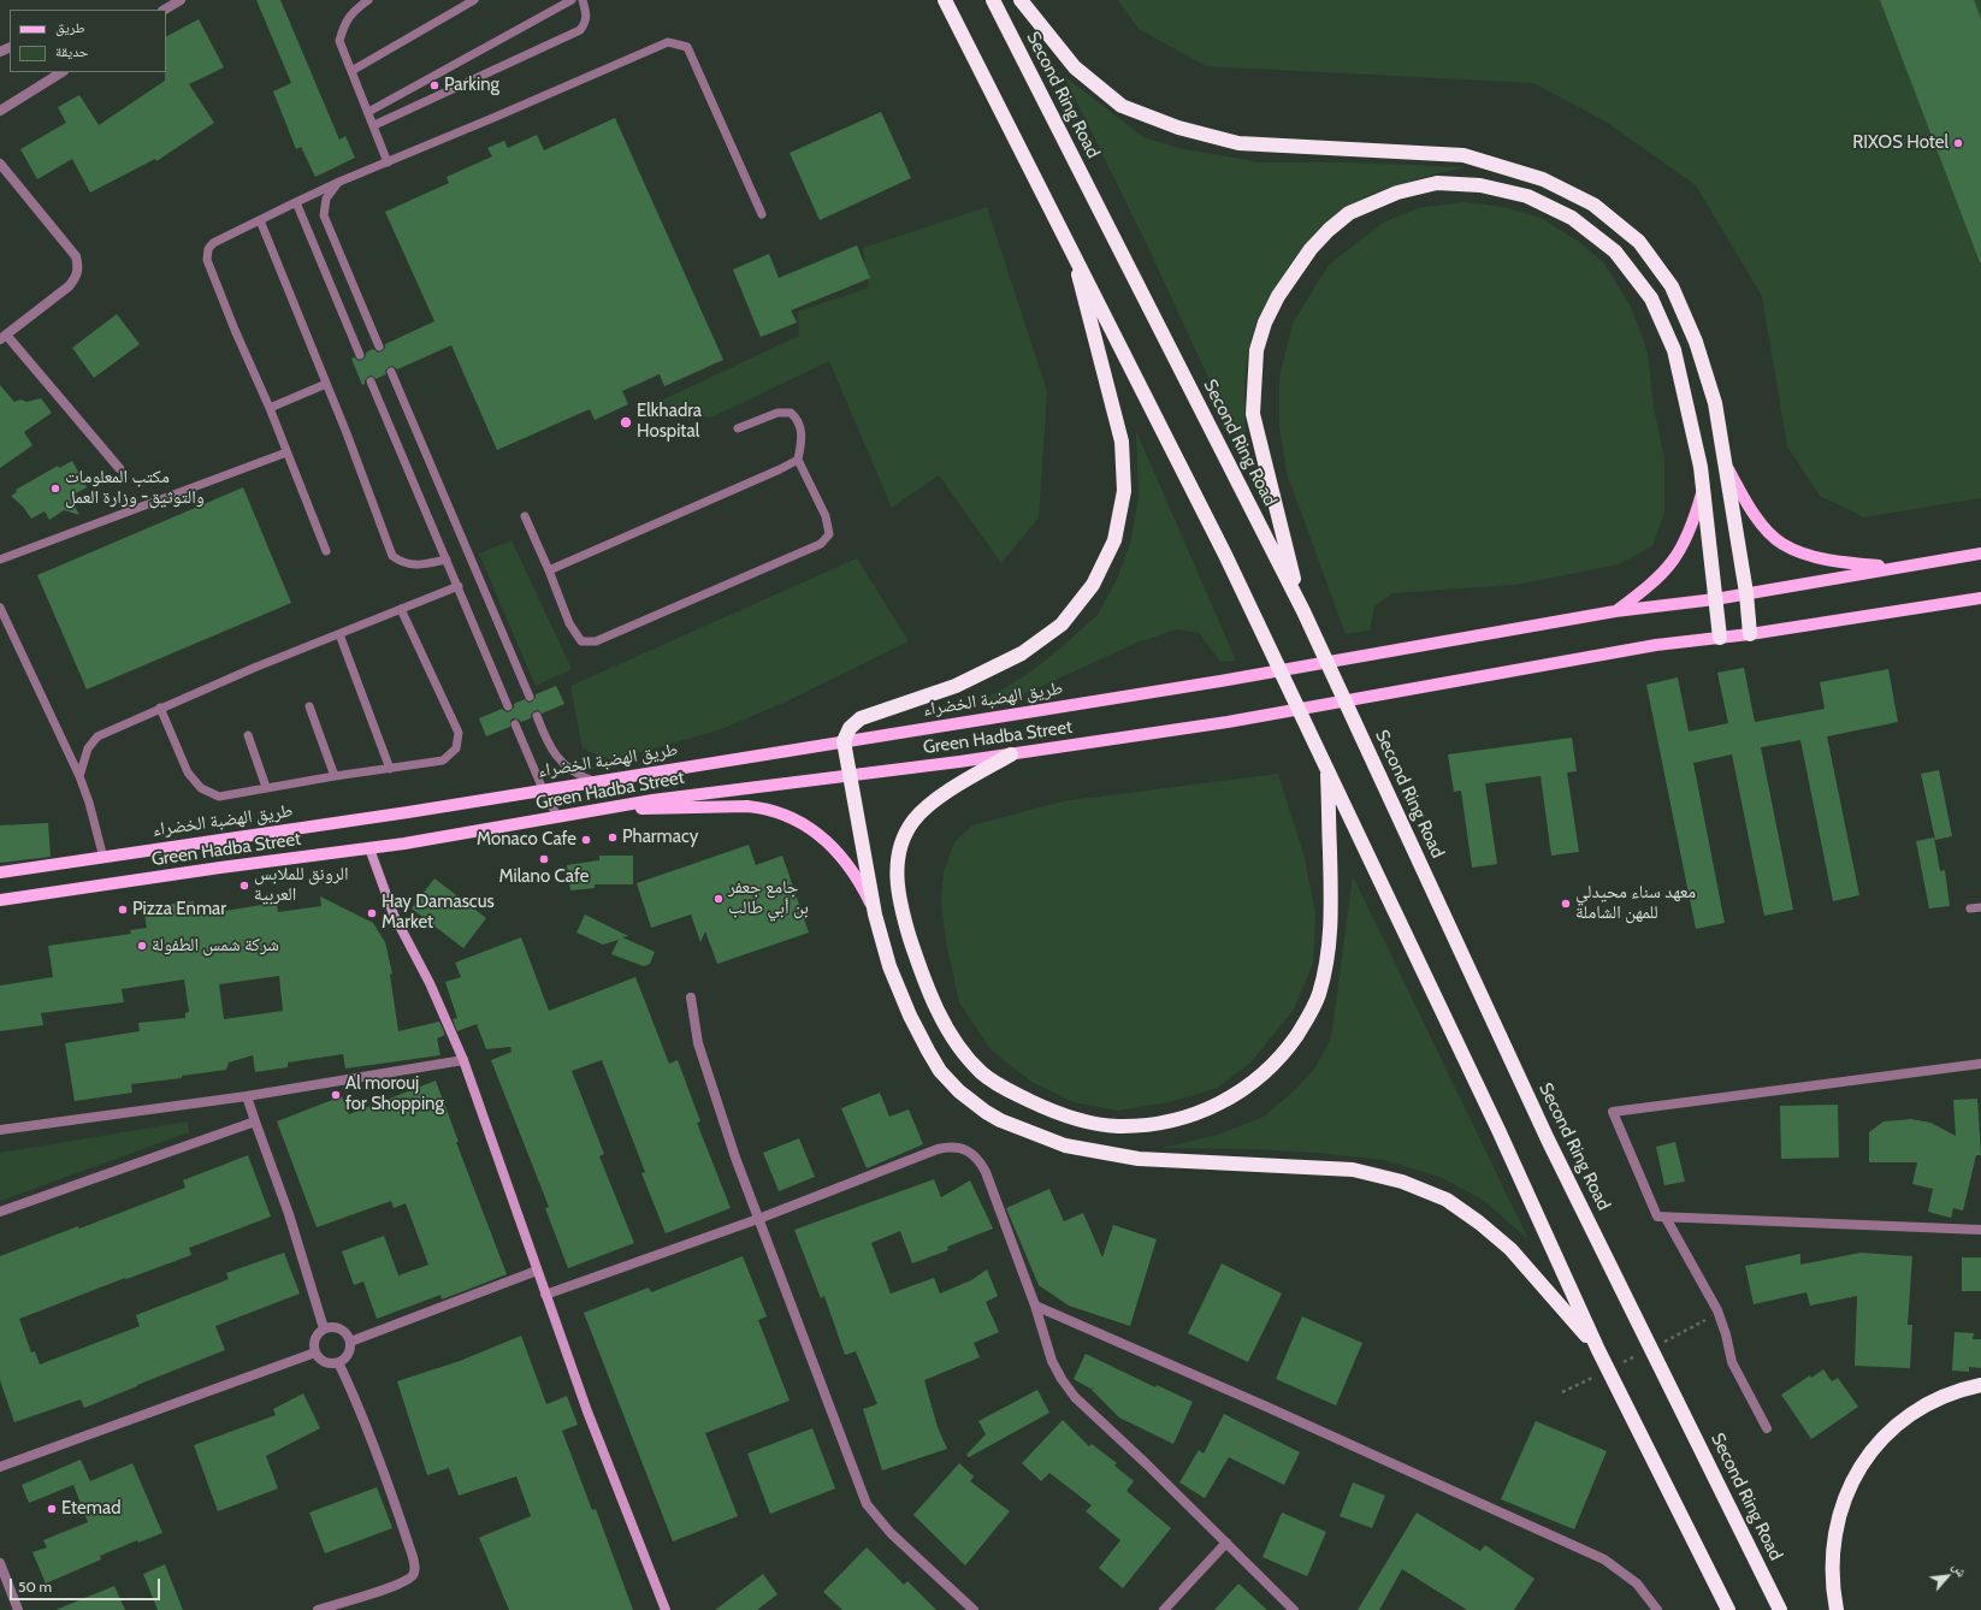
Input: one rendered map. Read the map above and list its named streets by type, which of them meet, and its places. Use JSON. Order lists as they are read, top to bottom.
{
  "streets": {
    "highway": ["Second Ring Road"],
    "main road": ["طريق الهضبة الخضراء", "Green Hadba Street"]
  },
  "places": [
    "Parking",
    "RIXOS Hotel",
    "Elkhadra Hospital",
    "مكتب المعلومات والتوثيق- وزارة العمل",
    "Pharmacy",
    "Monaco Cafe",
    "Milano Cafe",
    "الرونق للملابس العربية",
    "جامع جعفر بن أبي طالب",
    "معهد سناء محيدلي للمهن الشاملة",
    "Pizza Enmar",
    "Hay Damascus Market",
    "شركة شمس الطفولة",
    "Al morouj for Shopping",
    "Etemad"
  ],
  "legend": ["طريق", "حديقة"],
  "scale_bar": "50 m",
  "north": "top right"
}
